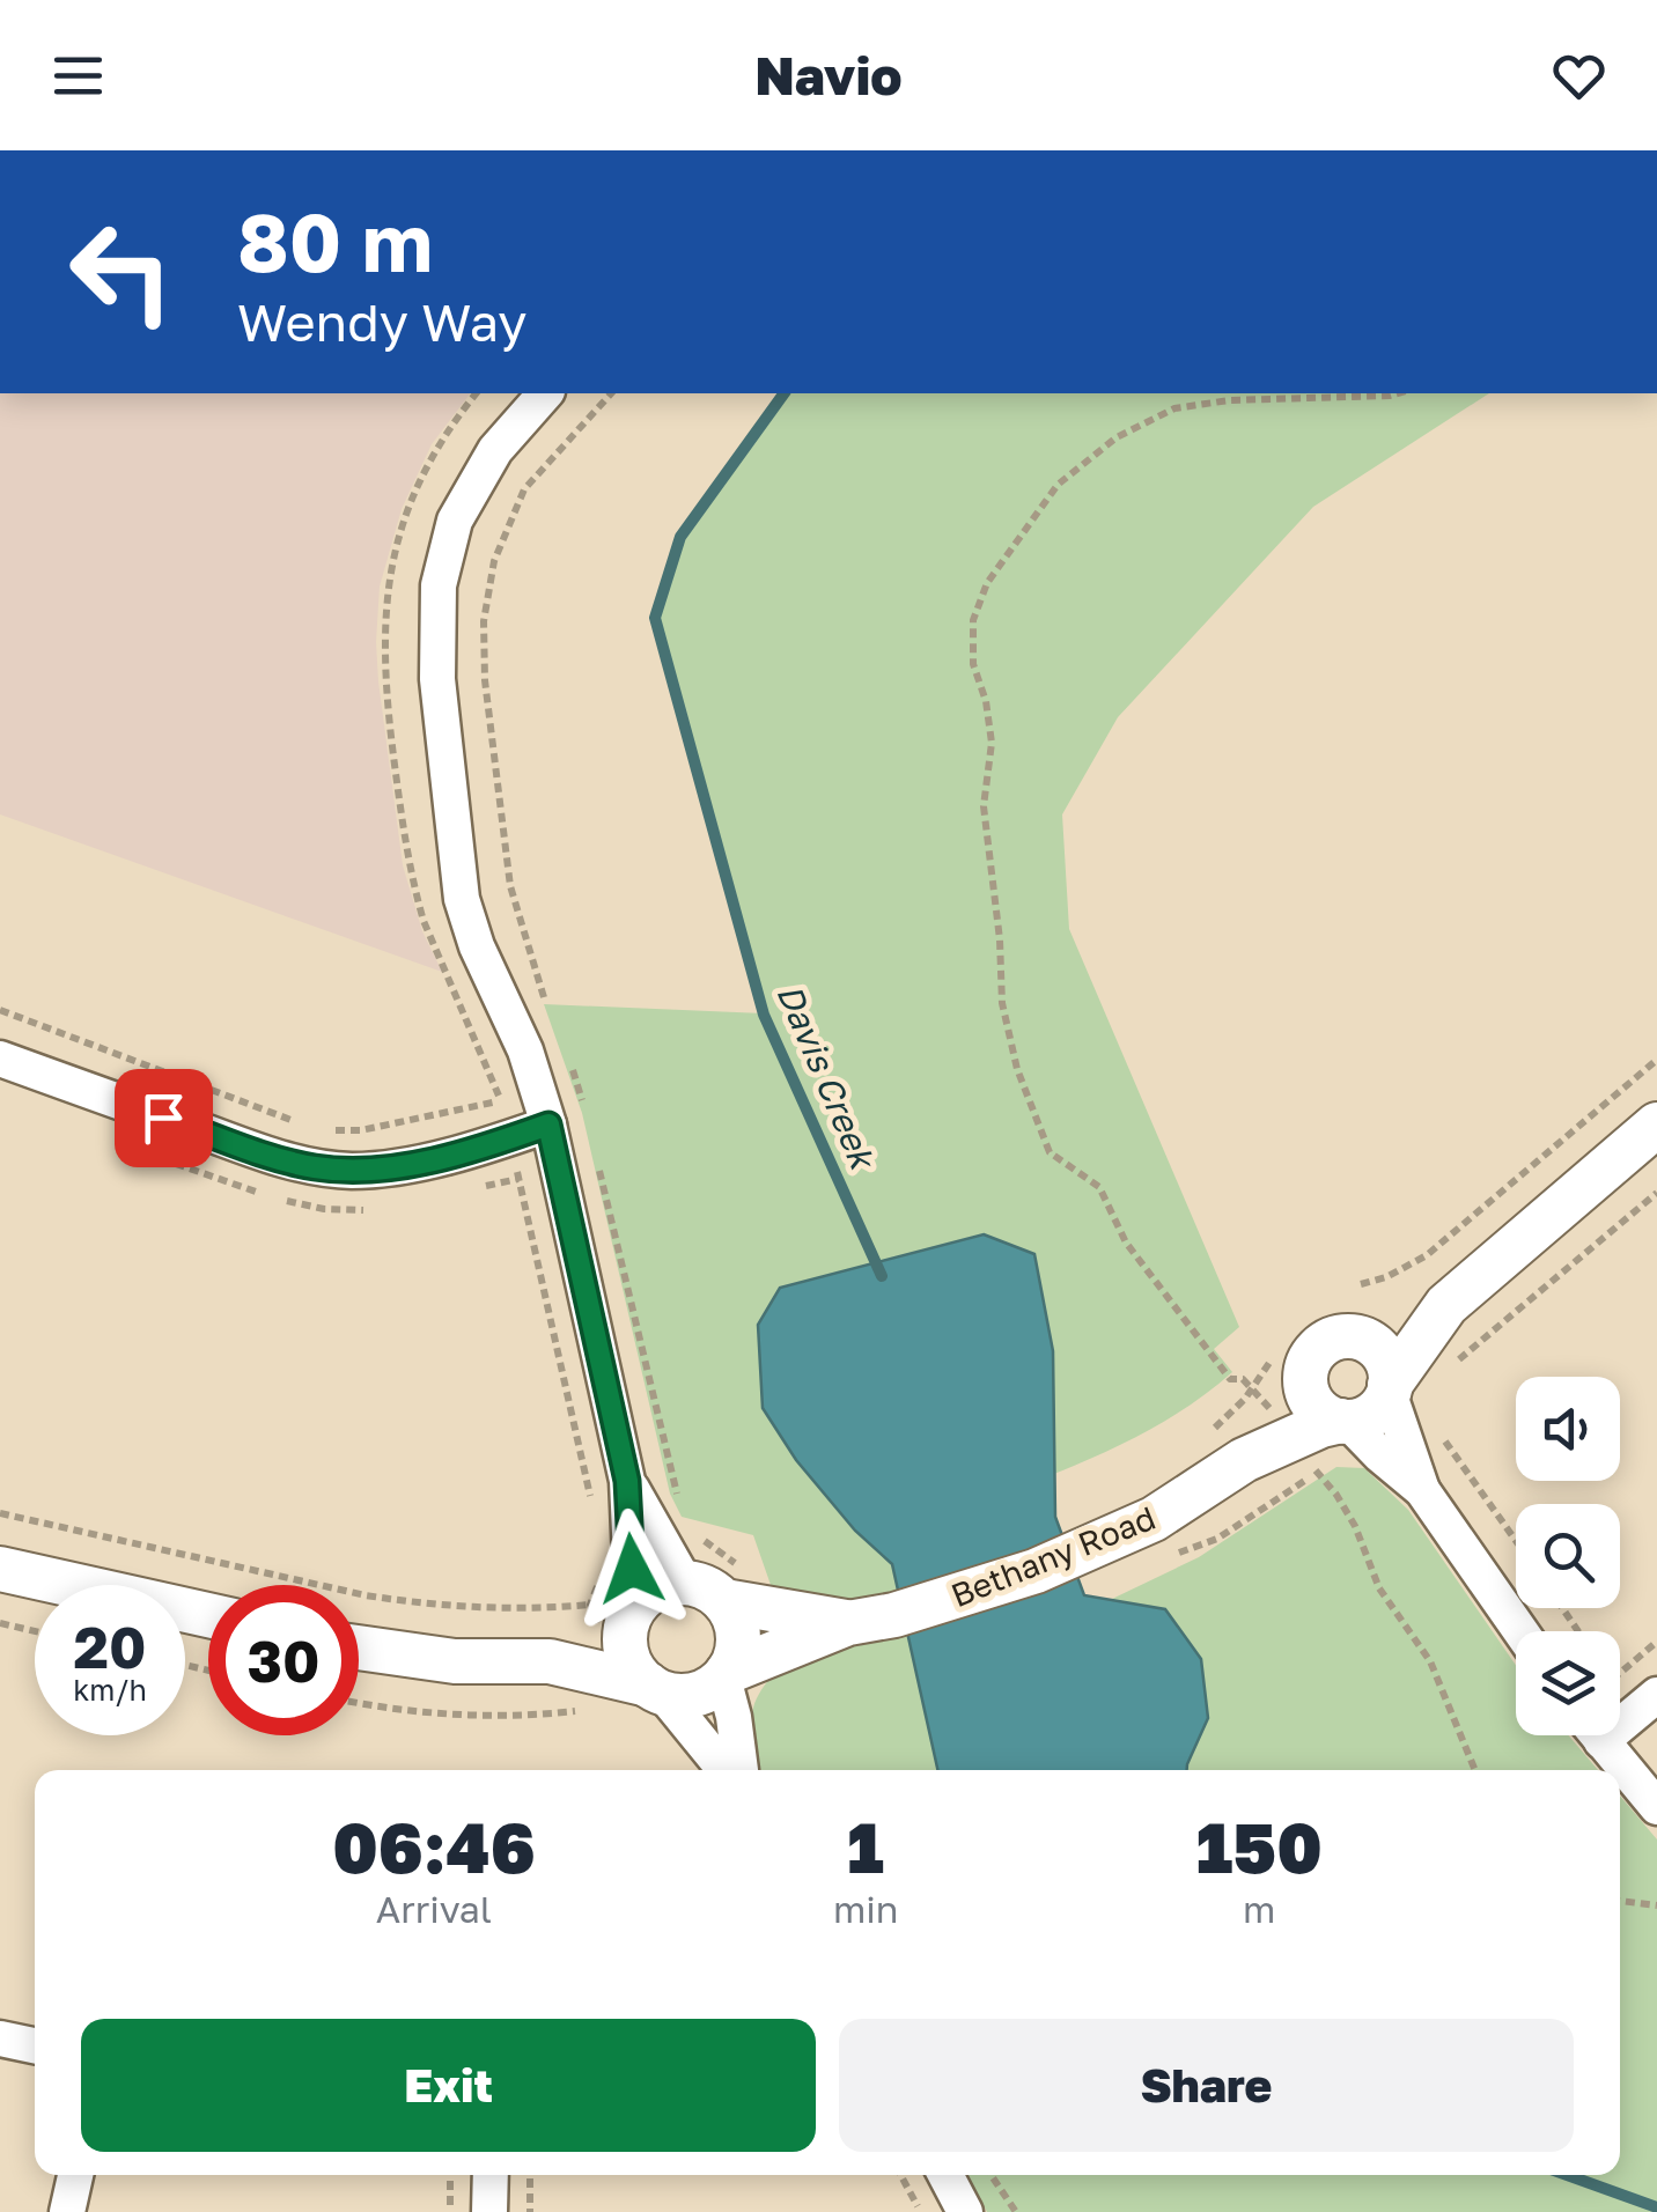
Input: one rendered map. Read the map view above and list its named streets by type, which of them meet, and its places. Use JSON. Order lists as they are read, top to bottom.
{
  "streets": {
    "street": ["Bethany Road"]
  },
  "water": ["Davis Creek"],
  "page": {
    "header": "Navio",
    "turn": ["80 m", "Wendy Way"],
    "speed": "20 km/h",
    "limit": "30",
    "eta": [
      "06:46",
      "Arrival",
      "1",
      "min",
      "150",
      "m"
    ],
    "buttons": ["Exit", "Share"]
  }
}
